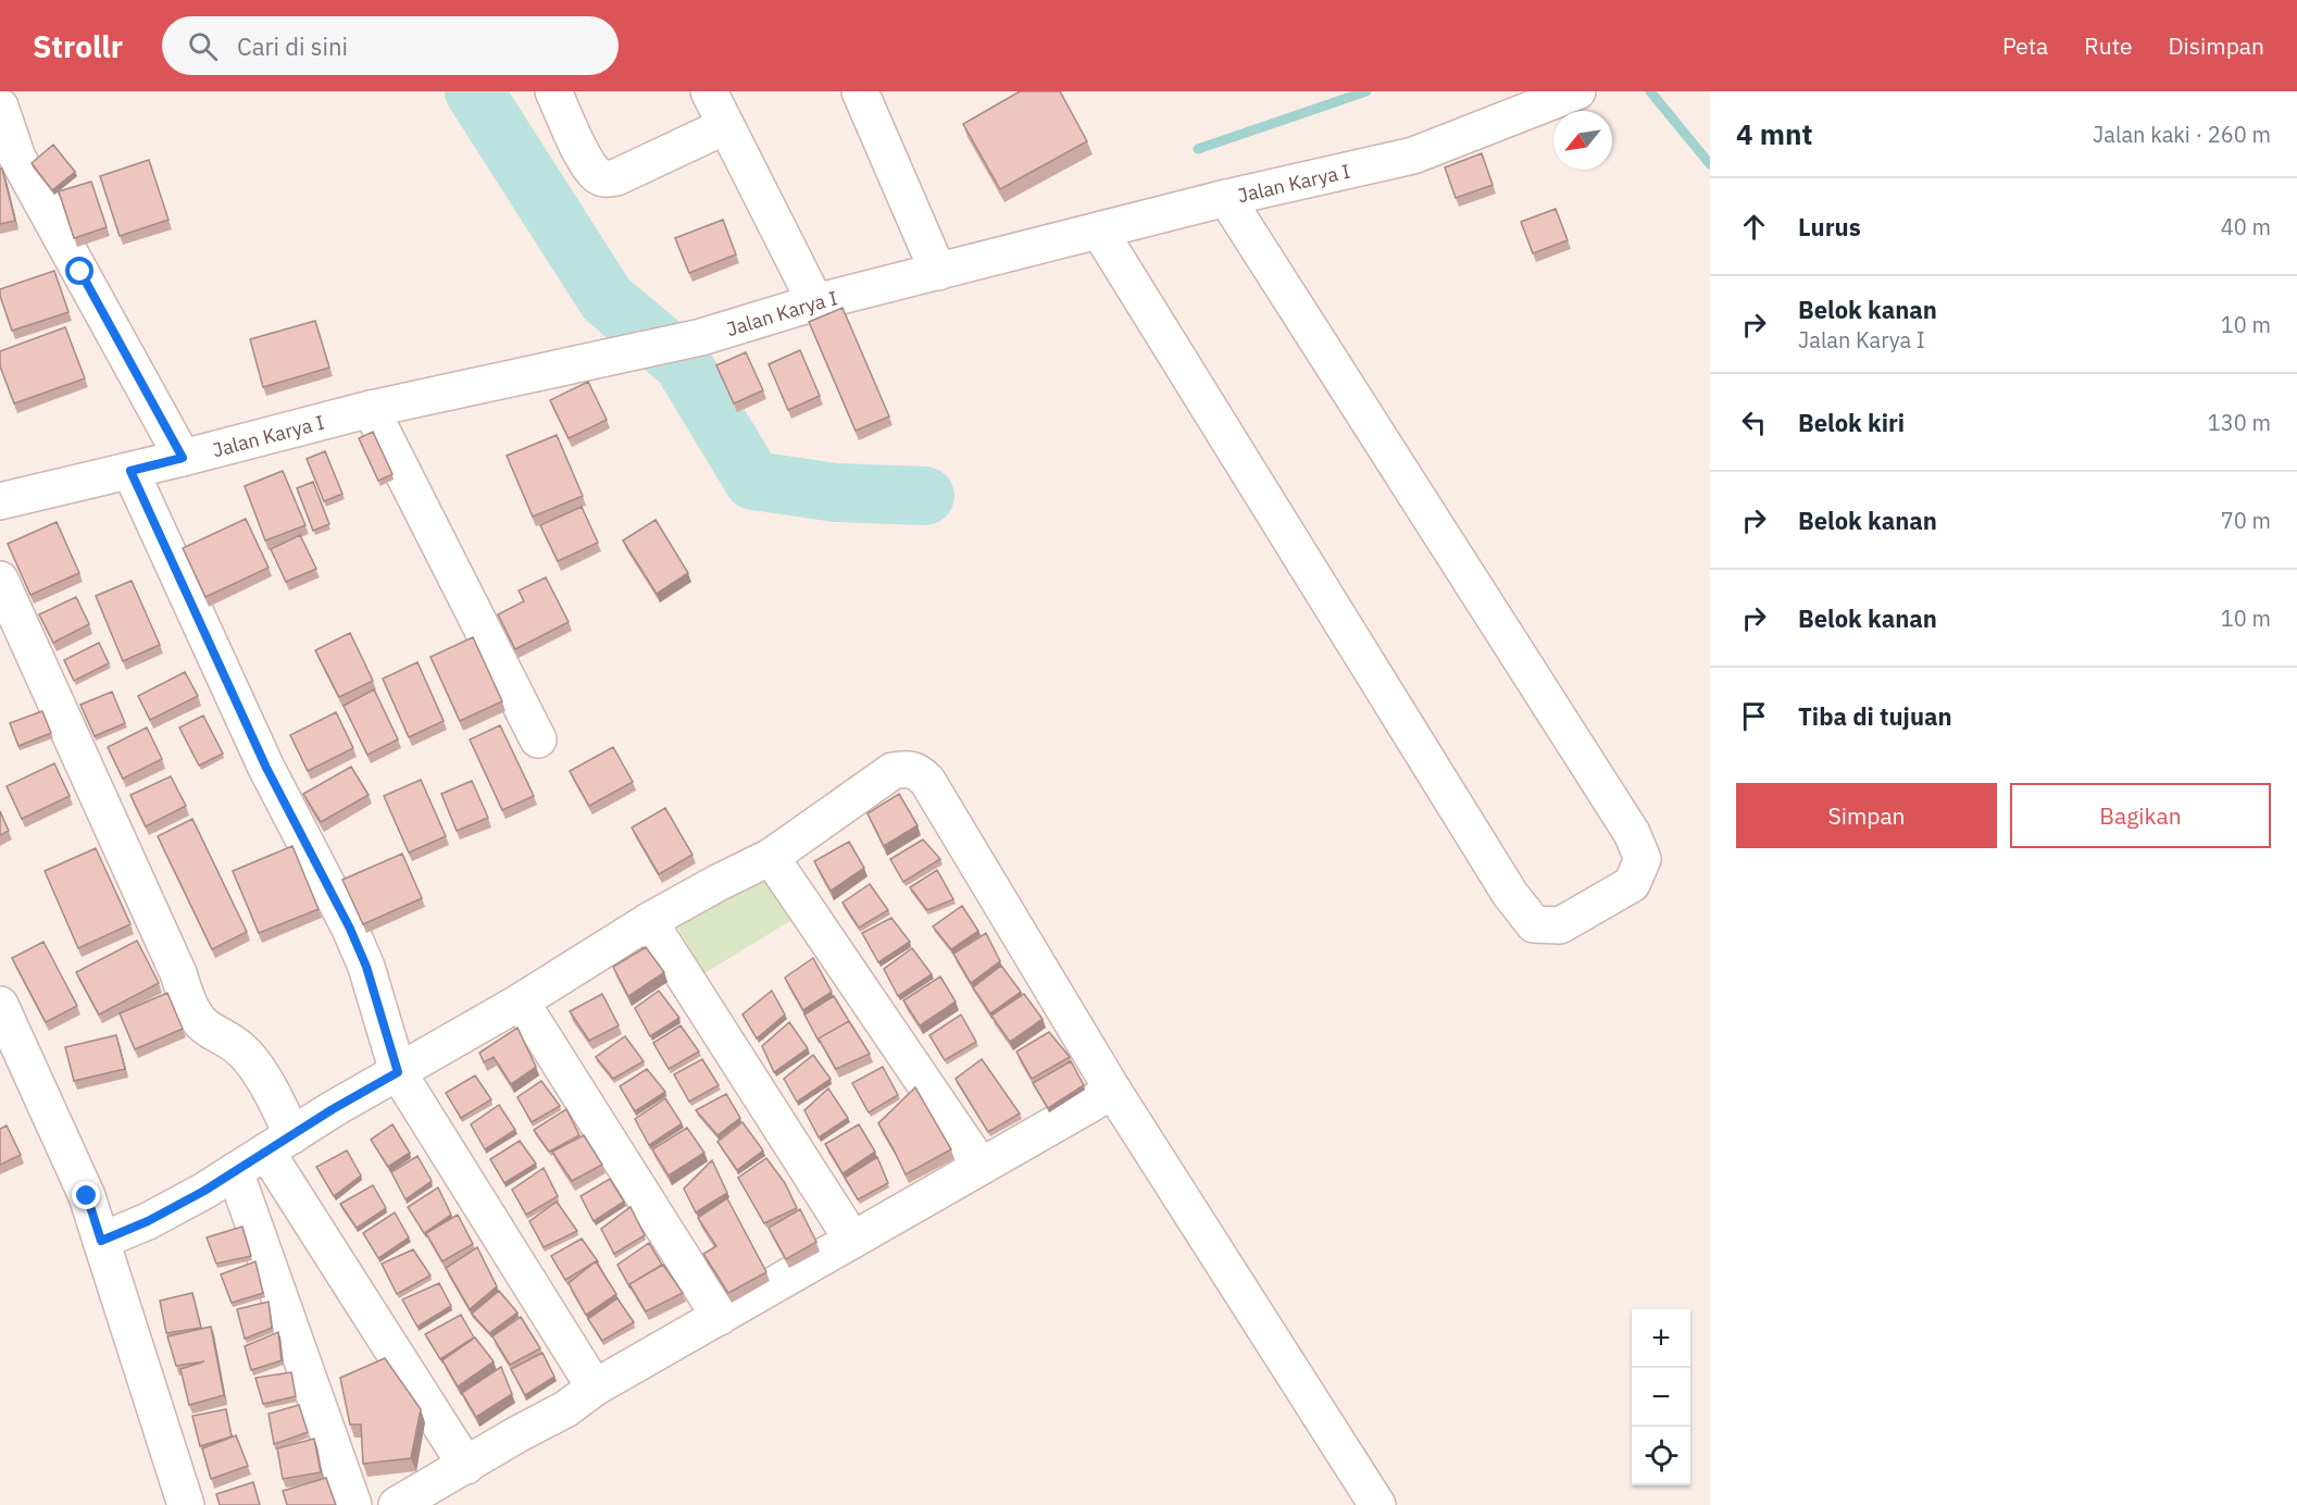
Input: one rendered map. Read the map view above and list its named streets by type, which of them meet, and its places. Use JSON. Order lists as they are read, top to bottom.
{
  "streets": {
    "street": ["Jalan Karya I"]
  },
  "north": "bottom left",
  "page": {
    "header": "Strollr",
    "search": "Cari di sini",
    "nav": ["Peta", "Rute", "Disimpan"],
    "heading": ["4 mnt", "Jalan kaki · 260 m"],
    "list": [
      ["Lurus", "40 m"],
      ["Belok kanan", "Jalan Karya I", "10 m"],
      ["Belok kiri", "130 m"],
      ["Belok kanan", "70 m"],
      ["Belok kanan", "10 m"],
      "Tiba di tujuan"
    ],
    "buttons": ["Simpan", "Bagikan"],
    "map_buttons": ["+", "−"]
  }
}
